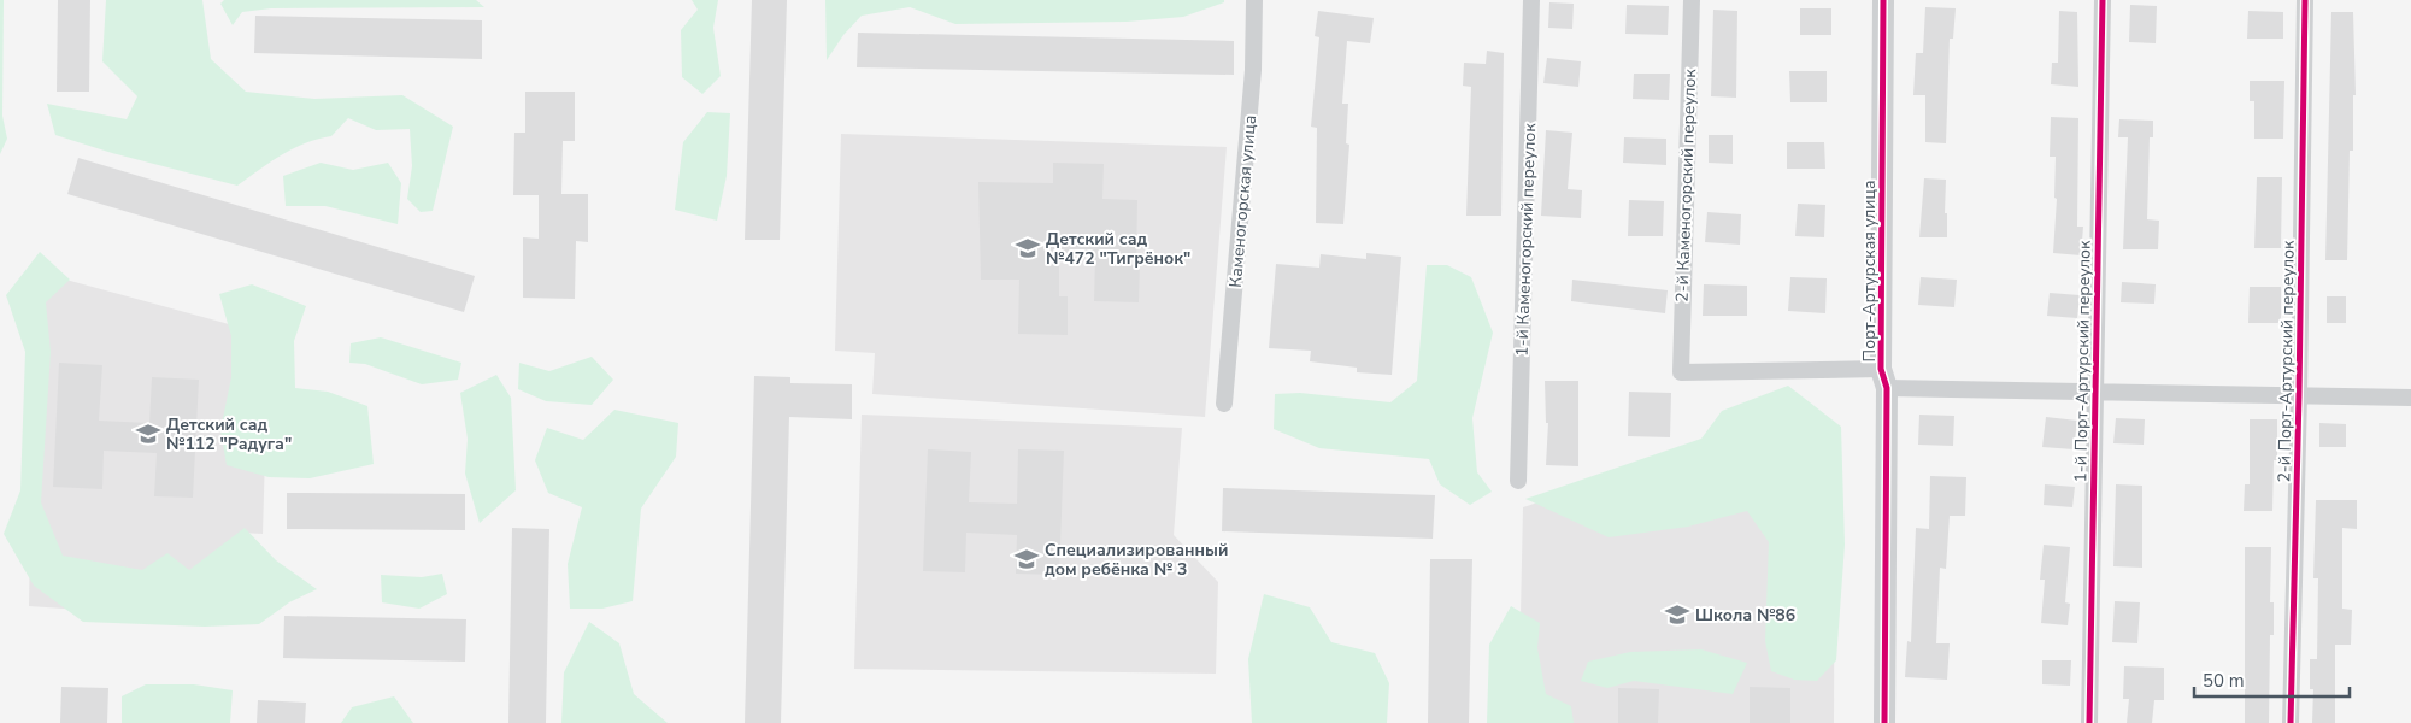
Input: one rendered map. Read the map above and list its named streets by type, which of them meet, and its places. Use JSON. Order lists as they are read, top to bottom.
{
  "streets": {
    "street": [
      "2-й Каменогорский переулок",
      "Каменогорская улица",
      "1-й Каменогорский переулок",
      "Порт-Артурская улица",
      "1-й Порт-Артурский переулок",
      "2-й Порт-Артурский переулок"
    ]
  },
  "crossings": [
    ["2-й Каменогорский переулок", "Порт-Артурская улица"]
  ],
  "places": {
    "school or university": [
      "Детский сад №472 \"Тигрёнок\"",
      "Детский сад №112 \"Радуга\"",
      "Специализированный дом ребёнка № 3",
      "Школа №86"
    ]
  },
  "scale_bar": "50 m"
}
